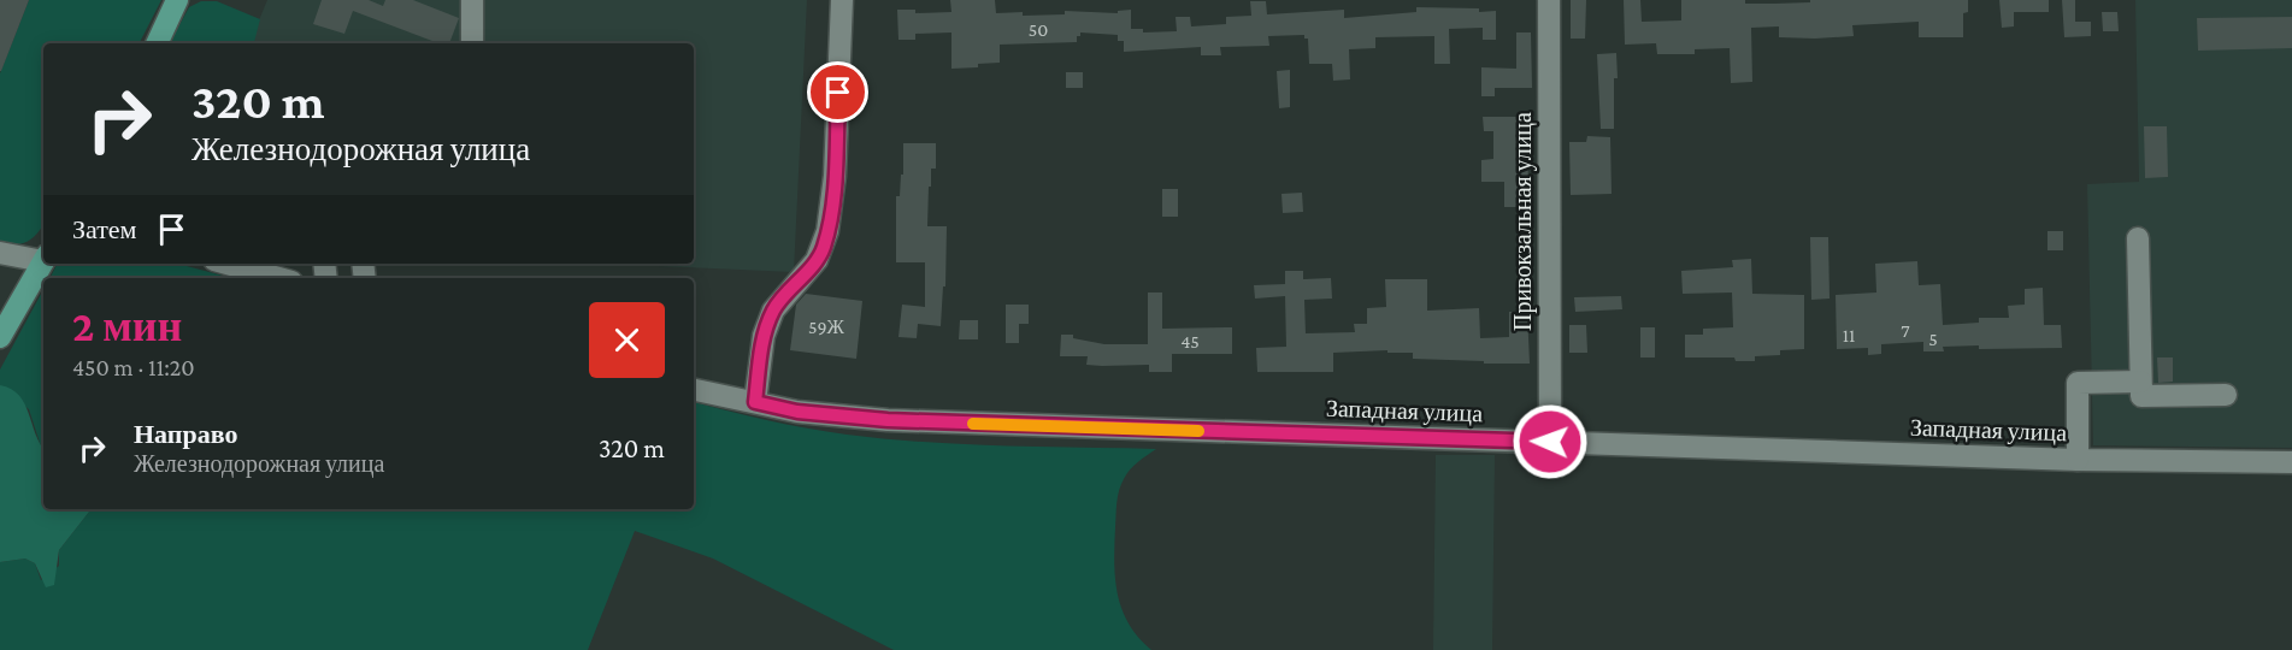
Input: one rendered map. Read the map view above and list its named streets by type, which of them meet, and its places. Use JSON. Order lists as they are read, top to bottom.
{
  "streets": {
    "street": ["Привокзальная улица", "Западная улица"]
  },
  "crossings": [
    ["Привокзальная улица", "Западная улица"]
  ],
  "house_numbers": [
    "50",
    "59Ж",
    "7",
    "11",
    "5",
    "45"
  ],
  "page": {
    "turn": ["320 m", "Железнодорожная улица"],
    "then": "Затем",
    "heading": ["2 мин", "450 m · 11:20"],
    "list": [
      {
        "name": "Направо",
        "note": "Железнодорожная улица",
        "value": "320 m"
      }
    ]
  }
}
